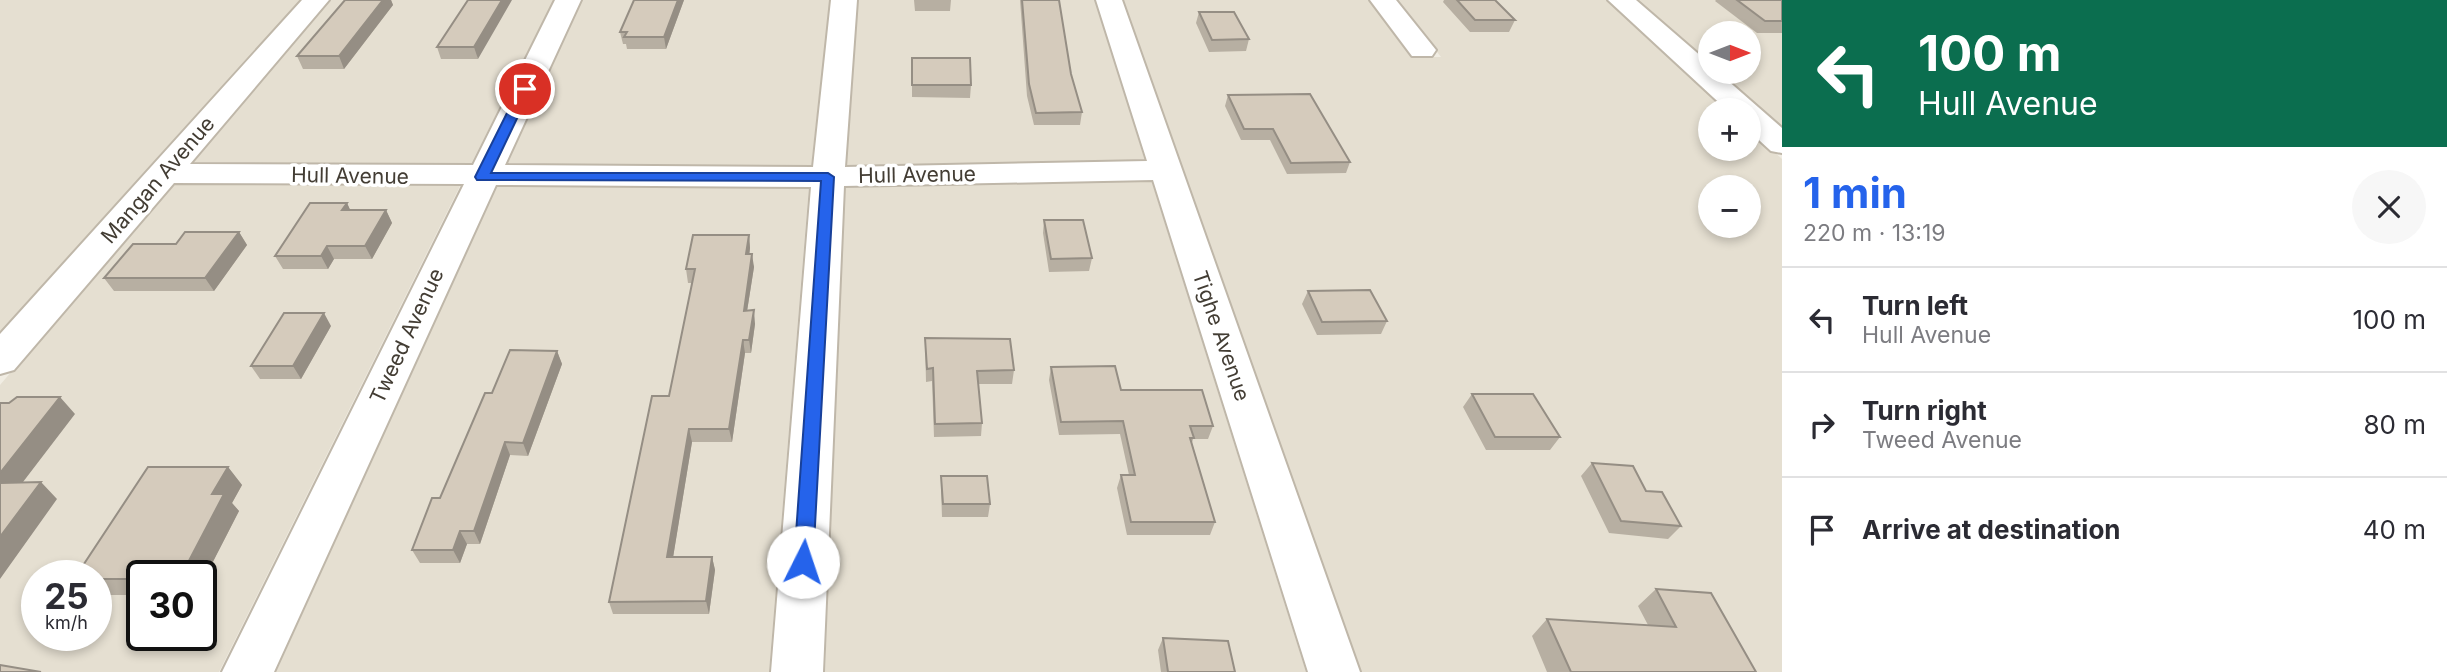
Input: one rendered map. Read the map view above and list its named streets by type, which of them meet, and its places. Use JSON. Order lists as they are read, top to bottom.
{
  "streets": {
    "street": [
      "Hull Avenue",
      "Mangan Avenue",
      "Tweed Avenue",
      "Tighe Avenue"
    ]
  },
  "crossings": [
    ["Hull Avenue", "Mangan Avenue"],
    ["Hull Avenue", "Tweed Avenue"],
    ["Hull Avenue", "Tighe Avenue"]
  ],
  "north": "right",
  "page": {
    "turn": ["100 m", "Hull Avenue"],
    "map_buttons": ["+", "−"],
    "heading": ["1 min", "220 m · 13:19"],
    "list": [
      {
        "name": "Turn left",
        "note": "Hull Avenue",
        "value": "100 m"
      },
      {
        "name": "Turn right",
        "note": "Tweed Avenue",
        "value": "80 m"
      },
      {
        "name": "Arrive at destination",
        "value": "40 m"
      }
    ],
    "speed": "25 km/h",
    "limit": "30"
  }
}
